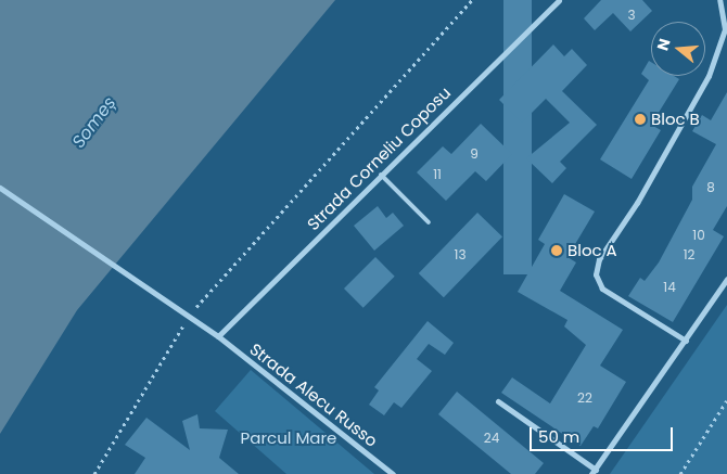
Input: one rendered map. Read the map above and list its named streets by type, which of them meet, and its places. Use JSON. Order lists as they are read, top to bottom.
{
  "streets": {
    "street": ["Strada Corneliu Coposu", "Strada Alecu Russo"]
  },
  "crossings": [
    ["Strada Corneliu Coposu", "Strada Alecu Russo"]
  ],
  "water": ["Someș"],
  "parks": ["Parcul Mare"],
  "places": ["Bloc B", "Bloc A"],
  "house_numbers": [
    "3",
    "9",
    "11",
    "8",
    "10",
    "13",
    "12",
    "14",
    "22",
    "24"
  ],
  "scale_bar": "50 m",
  "north": "left"
}
